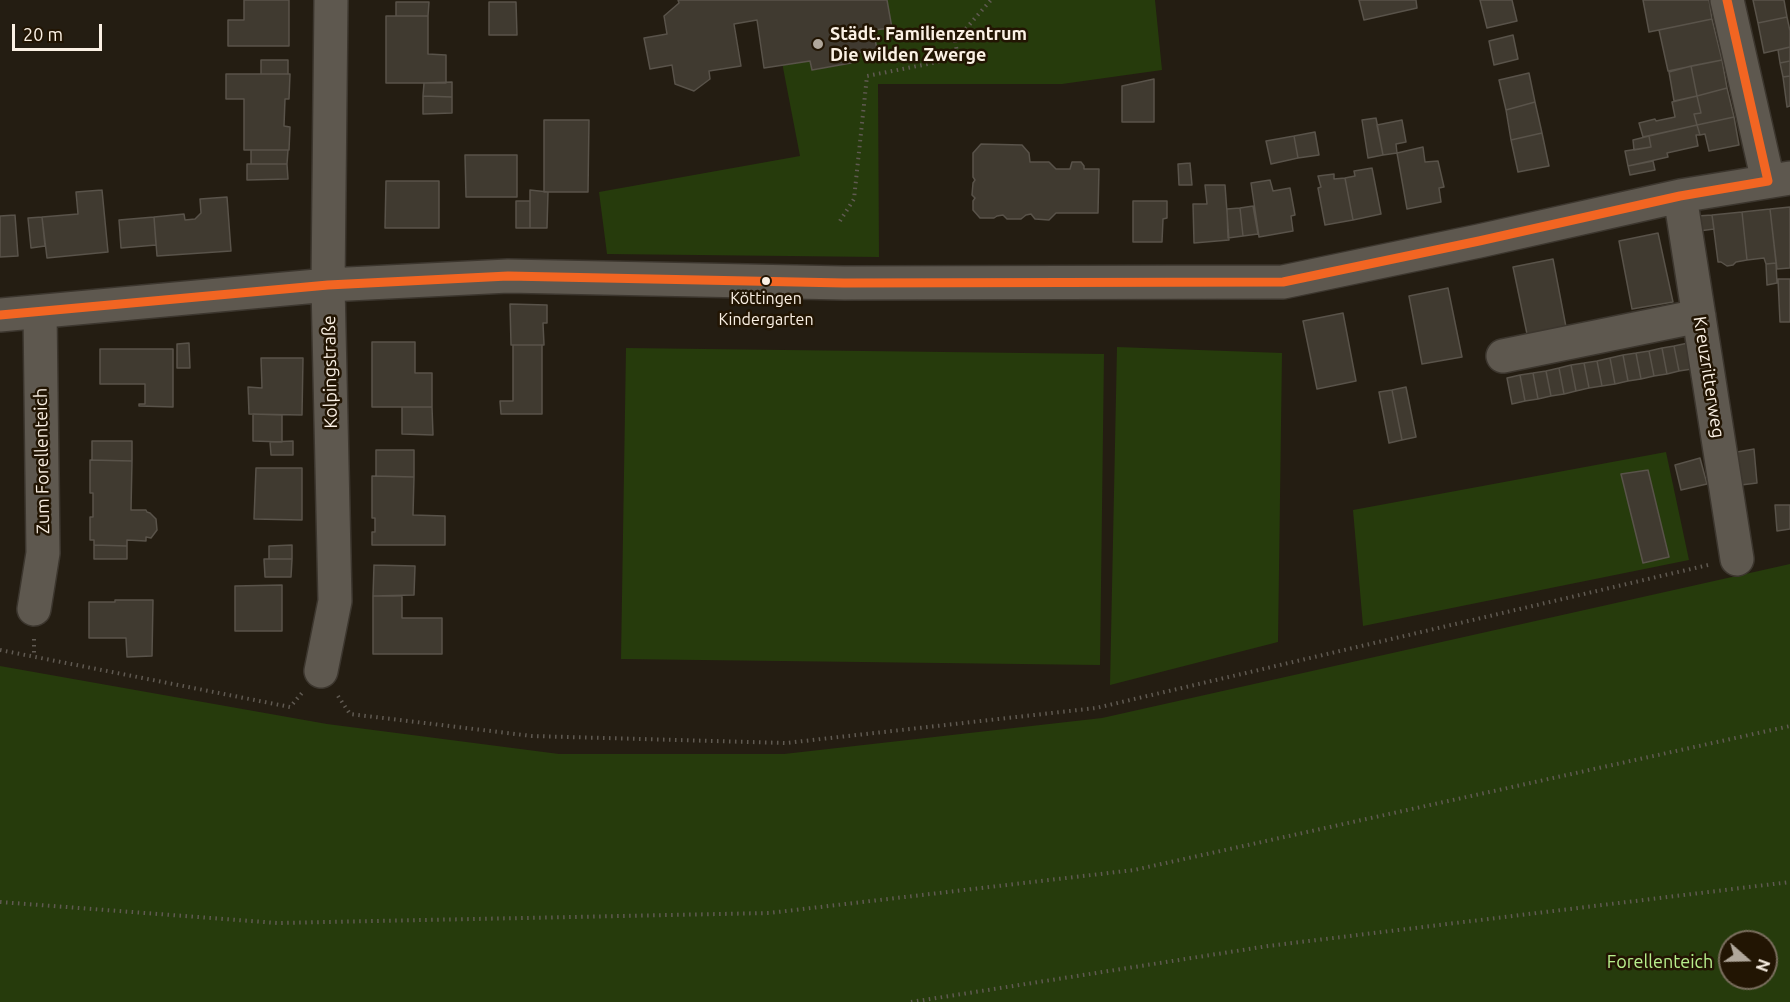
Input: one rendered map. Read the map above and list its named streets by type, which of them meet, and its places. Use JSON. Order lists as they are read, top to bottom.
{
  "streets": {
    "street": ["Kolpingstraße", "Kreuzritterweg", "Zum Forellenteich"]
  },
  "parks": ["Forellenteich"],
  "places": ["Städt. Familienzentrum Die wilden Zwerge", "Köttingen Kindergarten"],
  "scale_bar": "20 m",
  "north": "right"
}
